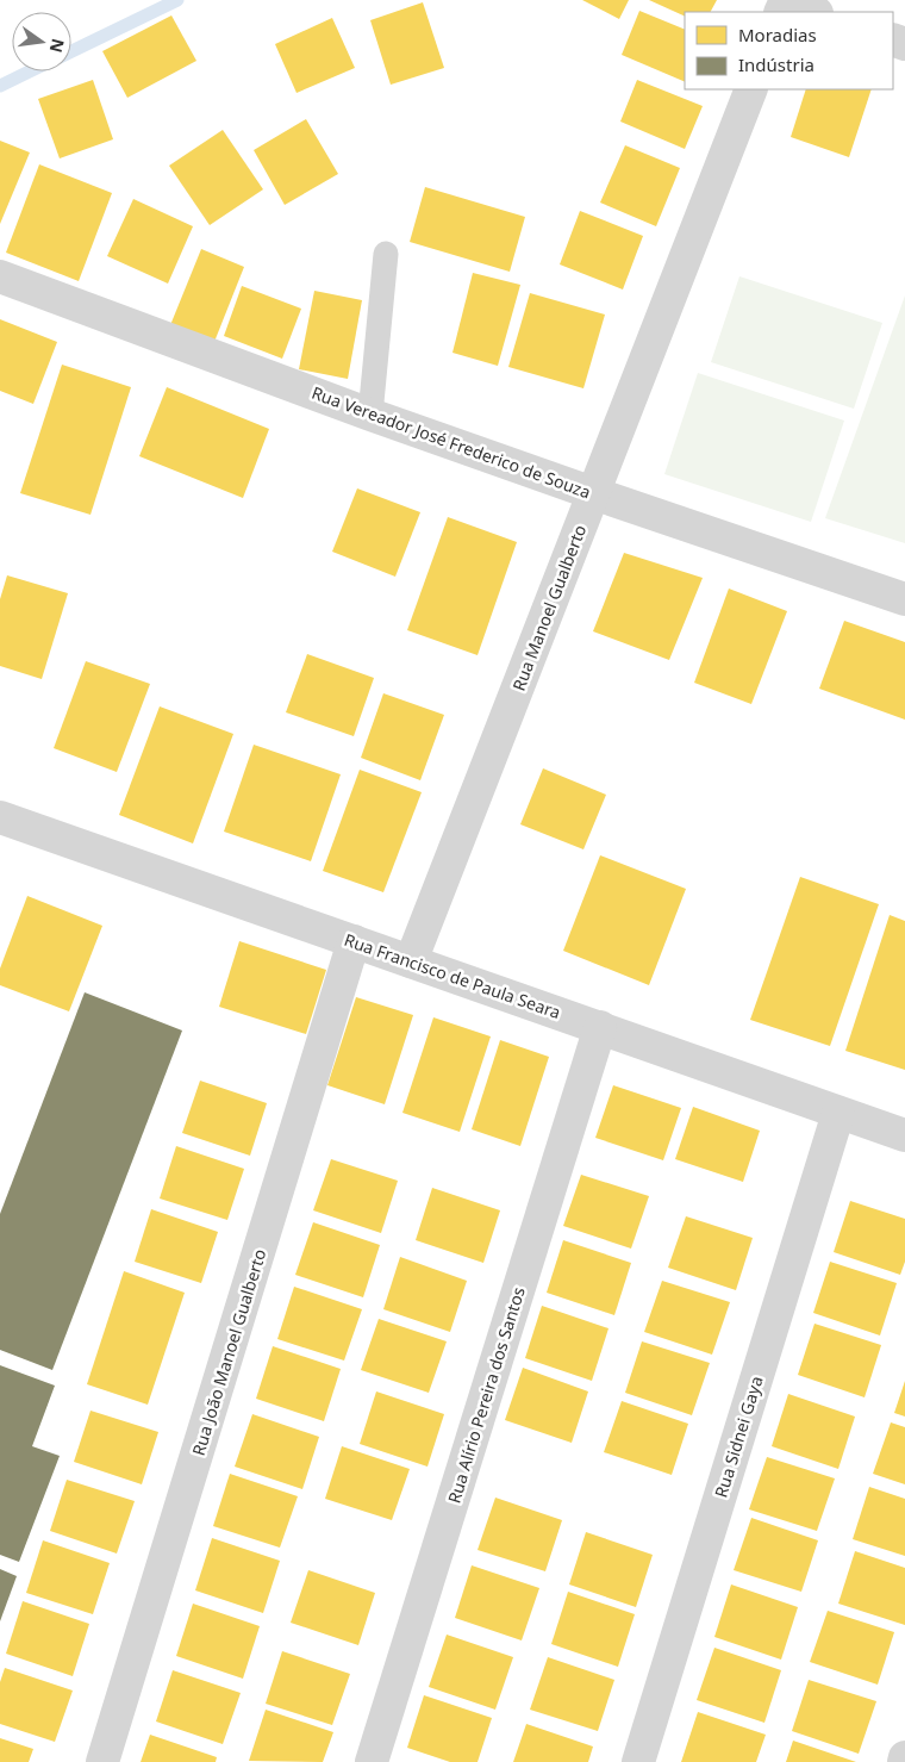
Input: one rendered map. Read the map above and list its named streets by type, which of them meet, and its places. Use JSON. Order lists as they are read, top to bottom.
{
  "streets": {
    "street": [
      "Rua Vereador José Frederico de Souza",
      "Rua Manoel Gualberto",
      "Rua Francisco de Paula Seara",
      "Rua João Manoel Gualberto",
      "Rua Alírio Pereira dos Santos",
      "Rua Sidnei Gaya"
    ]
  },
  "crossings": [
    ["Rua Vereador José Frederico de Souza", "Rua Manoel Gualberto"],
    ["Rua Manoel Gualberto", "Rua Francisco de Paula Seara"],
    ["Rua Francisco de Paula Seara", "Rua João Manoel Gualberto"],
    ["Rua Francisco de Paula Seara", "Rua Alírio Pereira dos Santos"],
    ["Rua Francisco de Paula Seara", "Rua Sidnei Gaya"]
  ],
  "legend": ["Moradias", "Indústria"],
  "north": "right"
}
